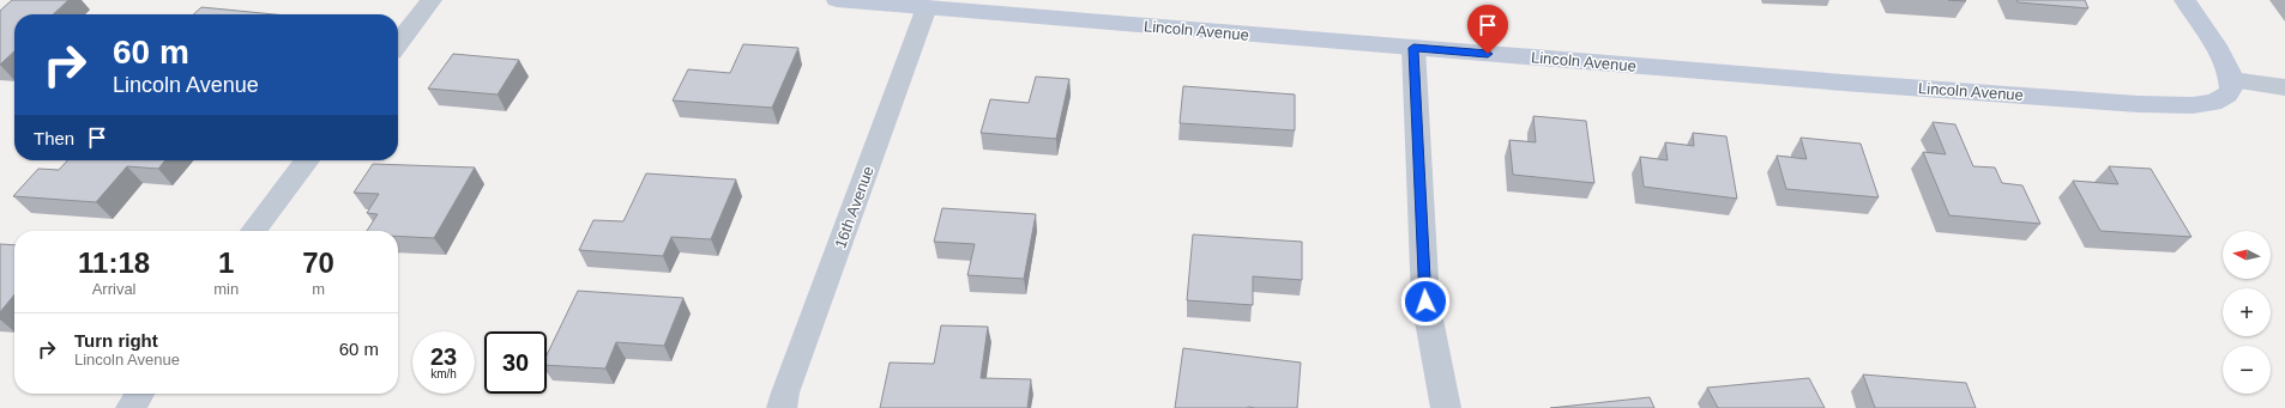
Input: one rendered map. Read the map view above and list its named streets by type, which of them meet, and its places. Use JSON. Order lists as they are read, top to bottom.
{
  "streets": {
    "street": ["Lincoln Avenue", "16th Avenue"]
  },
  "crossings": [
    ["Lincoln Avenue", "16th Avenue"]
  ],
  "north": "left",
  "page": {
    "turn": ["60 m", "Lincoln Avenue"],
    "then": "Then",
    "map_buttons": ["+", "−"],
    "eta": [
      "11:18",
      "Arrival",
      "1",
      "min",
      "70",
      "m"
    ],
    "list": [
      {
        "name": "Turn right",
        "note": "Lincoln Avenue",
        "value": "60 m"
      }
    ],
    "speed": "23 km/h",
    "limit": "30"
  }
}
